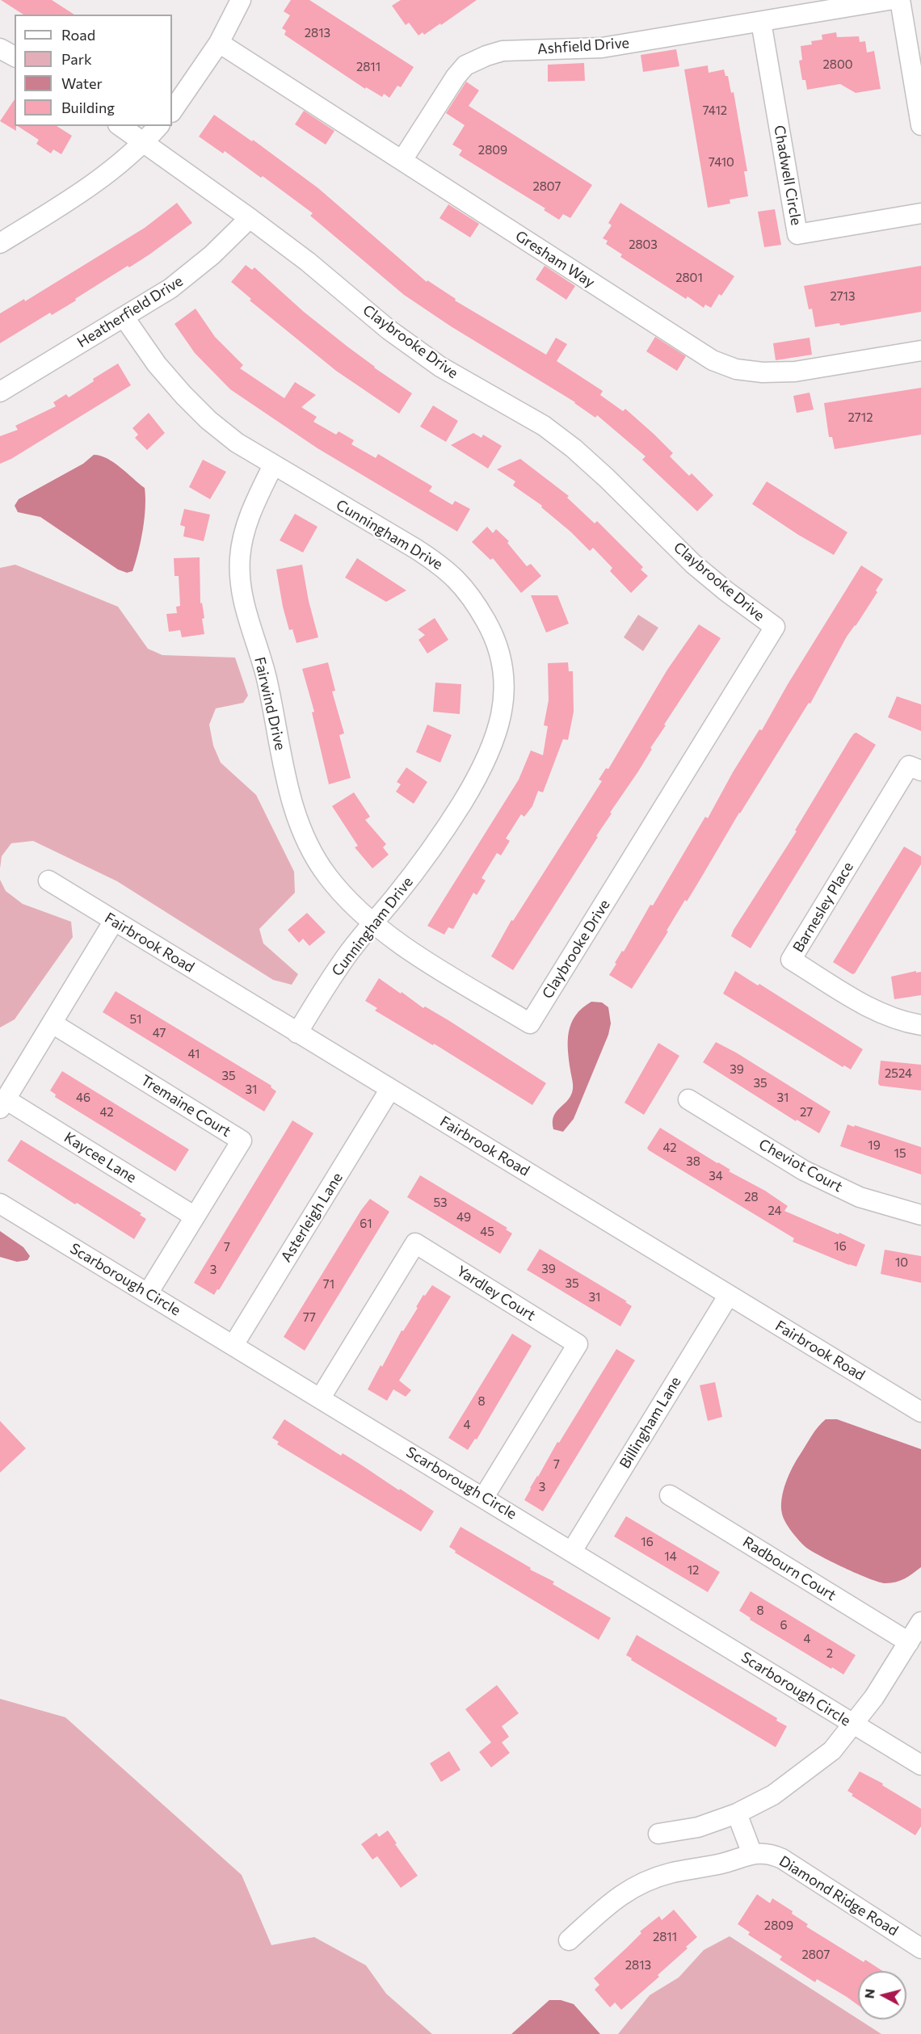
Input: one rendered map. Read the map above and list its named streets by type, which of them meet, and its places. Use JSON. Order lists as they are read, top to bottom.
{
  "streets": {
    "street": [
      "Ashfield Drive",
      "Chadwell Circle",
      "Gresham Way",
      "Heatherfield Drive",
      "Claybrooke Drive",
      "Cunningham Drive",
      "Fairwind Drive",
      "Barnesley Place",
      "Fairbrook Road",
      "Tremaine Court",
      "Kaycee Lane",
      "Cheviot Court",
      "Asterleigh Lane",
      "Scarborough Circle",
      "Yardley Court",
      "Billingham Lane",
      "Radbourn Court",
      "Diamond Ridge Road"
    ]
  },
  "crossings": [
    ["Ashfield Drive", "Chadwell Circle"],
    ["Ashfield Drive", "Gresham Way"],
    ["Heatherfield Drive", "Claybrooke Drive"],
    ["Heatherfield Drive", "Cunningham Drive"],
    ["Claybrooke Drive", "Cunningham Drive"],
    ["Claybrooke Drive", "Fairwind Drive"],
    ["Cunningham Drive", "Fairwind Drive"],
    ["Cunningham Drive", "Fairbrook Road"],
    ["Fairbrook Road", "Asterleigh Lane"],
    ["Fairbrook Road", "Billingham Lane"],
    ["Tremaine Court", "Kaycee Lane"],
    ["Tremaine Court", "Scarborough Circle"],
    ["Asterleigh Lane", "Scarborough Circle"],
    ["Scarborough Circle", "Yardley Court"],
    ["Scarborough Circle", "Billingham Lane"]
  ],
  "house_numbers": [
    "2813",
    "2800",
    "2811",
    "7412",
    "2809",
    "7410",
    "2807",
    "2803",
    "2801",
    "2713",
    "2712",
    "51",
    "47",
    "41",
    "39",
    "2524",
    "35",
    "35",
    "31",
    "46",
    "31",
    "42",
    "27",
    "19",
    "42",
    "15",
    "38",
    "34",
    "28",
    "53",
    "24",
    "49",
    "61",
    "45",
    "16",
    "7",
    "10",
    "39",
    "3",
    "35",
    "71",
    "31",
    "77",
    "8",
    "4",
    "7",
    "3",
    "16",
    "14",
    "12",
    "8",
    "6",
    "4",
    "2",
    "2809",
    "2811",
    "2807",
    "2813"
  ],
  "legend": [
    "Road",
    "Park",
    "Water",
    "Building"
  ],
  "north": "left"
}
